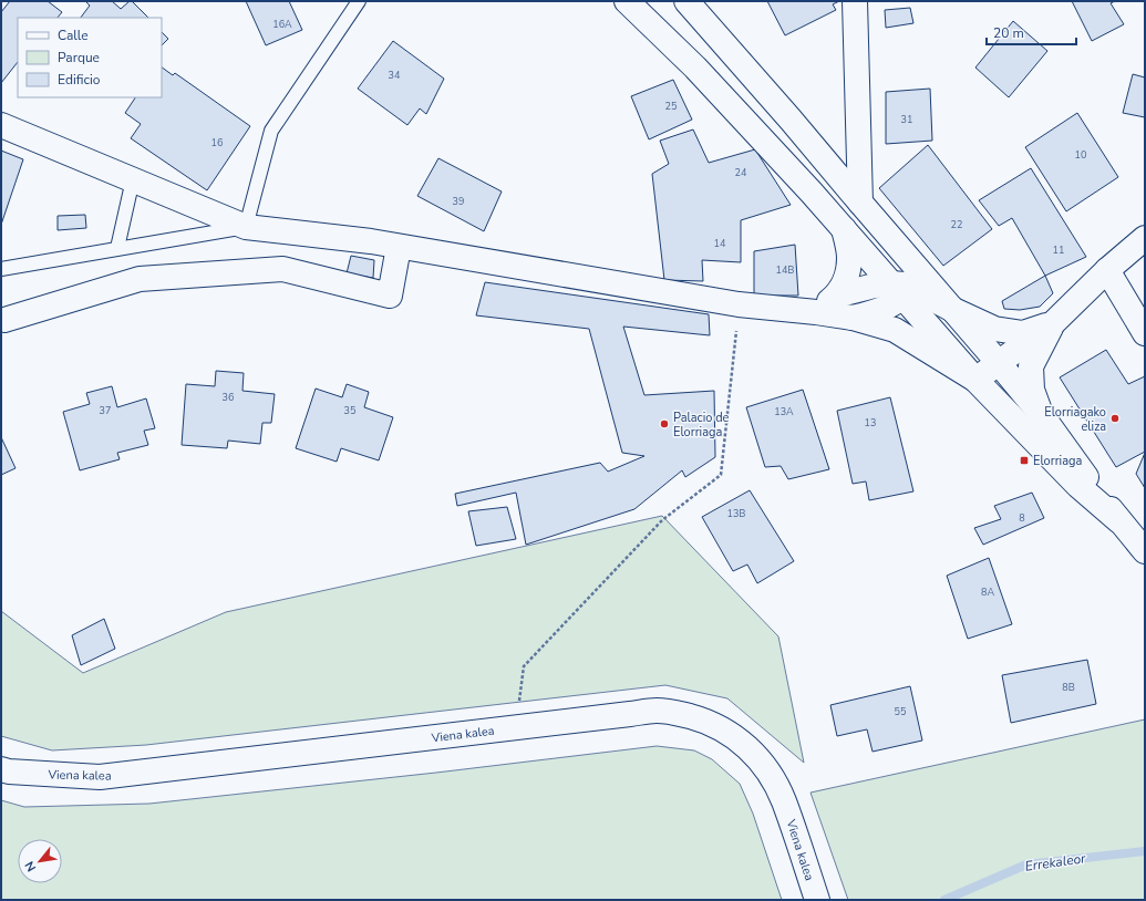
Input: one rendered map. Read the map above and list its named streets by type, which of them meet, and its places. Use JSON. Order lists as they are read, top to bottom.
{
  "streets": {
    "street": ["Viena kalea"]
  },
  "water": ["Errekaleor"],
  "places": {
    "other": ["Elorriagako eliza", "Palacio de Elorriaga"],
    "transit": ["Elorriaga"]
  },
  "house_numbers": [
    "16A",
    "34",
    "25",
    "31",
    "16",
    "10",
    "24",
    "39",
    "22",
    "14",
    "11",
    "14B",
    "36",
    "37",
    "35",
    "13A",
    "13",
    "13B",
    "8",
    "8A",
    "8B",
    "55"
  ],
  "legend": ["Calle", "Parque", "Edificio"],
  "scale_bar": "20 m",
  "north": "bottom left"
}
